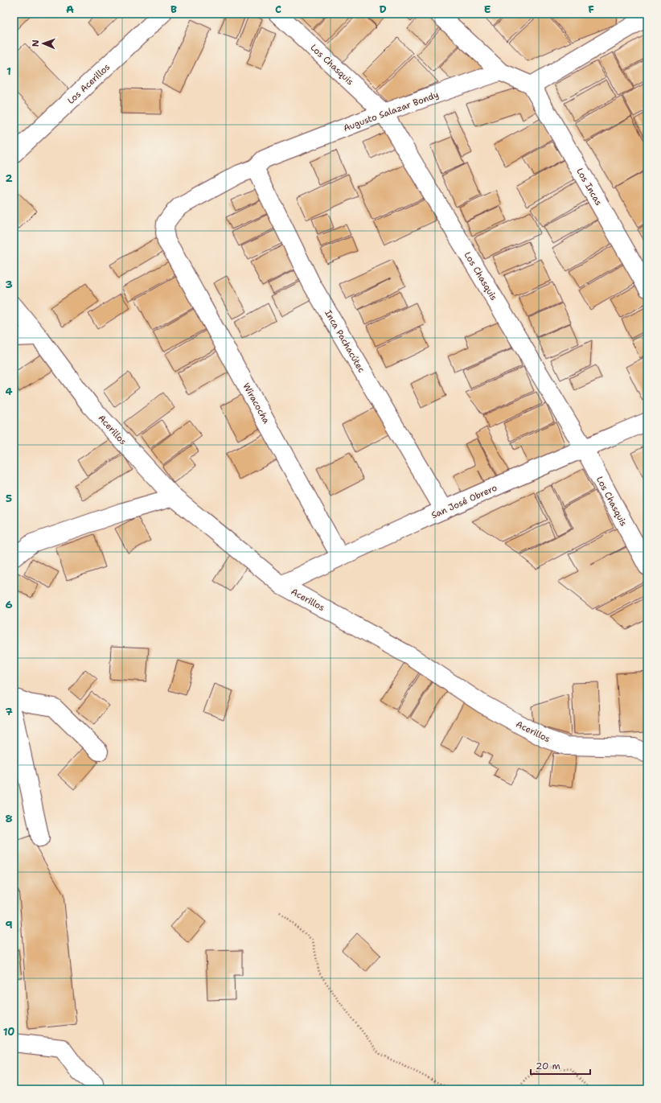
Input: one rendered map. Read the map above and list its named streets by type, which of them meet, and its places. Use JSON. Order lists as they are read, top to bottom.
{
  "streets": {
    "street": [
      "Los Chasquis",
      "Los Acerillos",
      "Augusto Salazar Bondy",
      "Los Incas",
      "Inca Pachacútec",
      "Wiracocha",
      "Acerillos",
      "San José Obrero"
    ]
  },
  "crossings": [
    ["Los Chasquis", "Augusto Salazar Bondy"],
    ["Los Chasquis", "San José Obrero"],
    ["Augusto Salazar Bondy", "Inca Pachacútec"],
    ["Augusto Salazar Bondy", "Wiracocha"],
    ["Inca Pachacútec", "San José Obrero"],
    ["Wiracocha", "San José Obrero"],
    ["Acerillos", "San José Obrero"]
  ],
  "scale_bar": "20 m",
  "north": "left",
  "grid": {
    "columns": [
      "A",
      "B",
      "C",
      "D",
      "E",
      "F"
    ],
    "rows": [
      "1",
      "2",
      "3",
      "4",
      "5",
      "6",
      "7",
      "8",
      "9",
      "10"
    ]
  }
}
